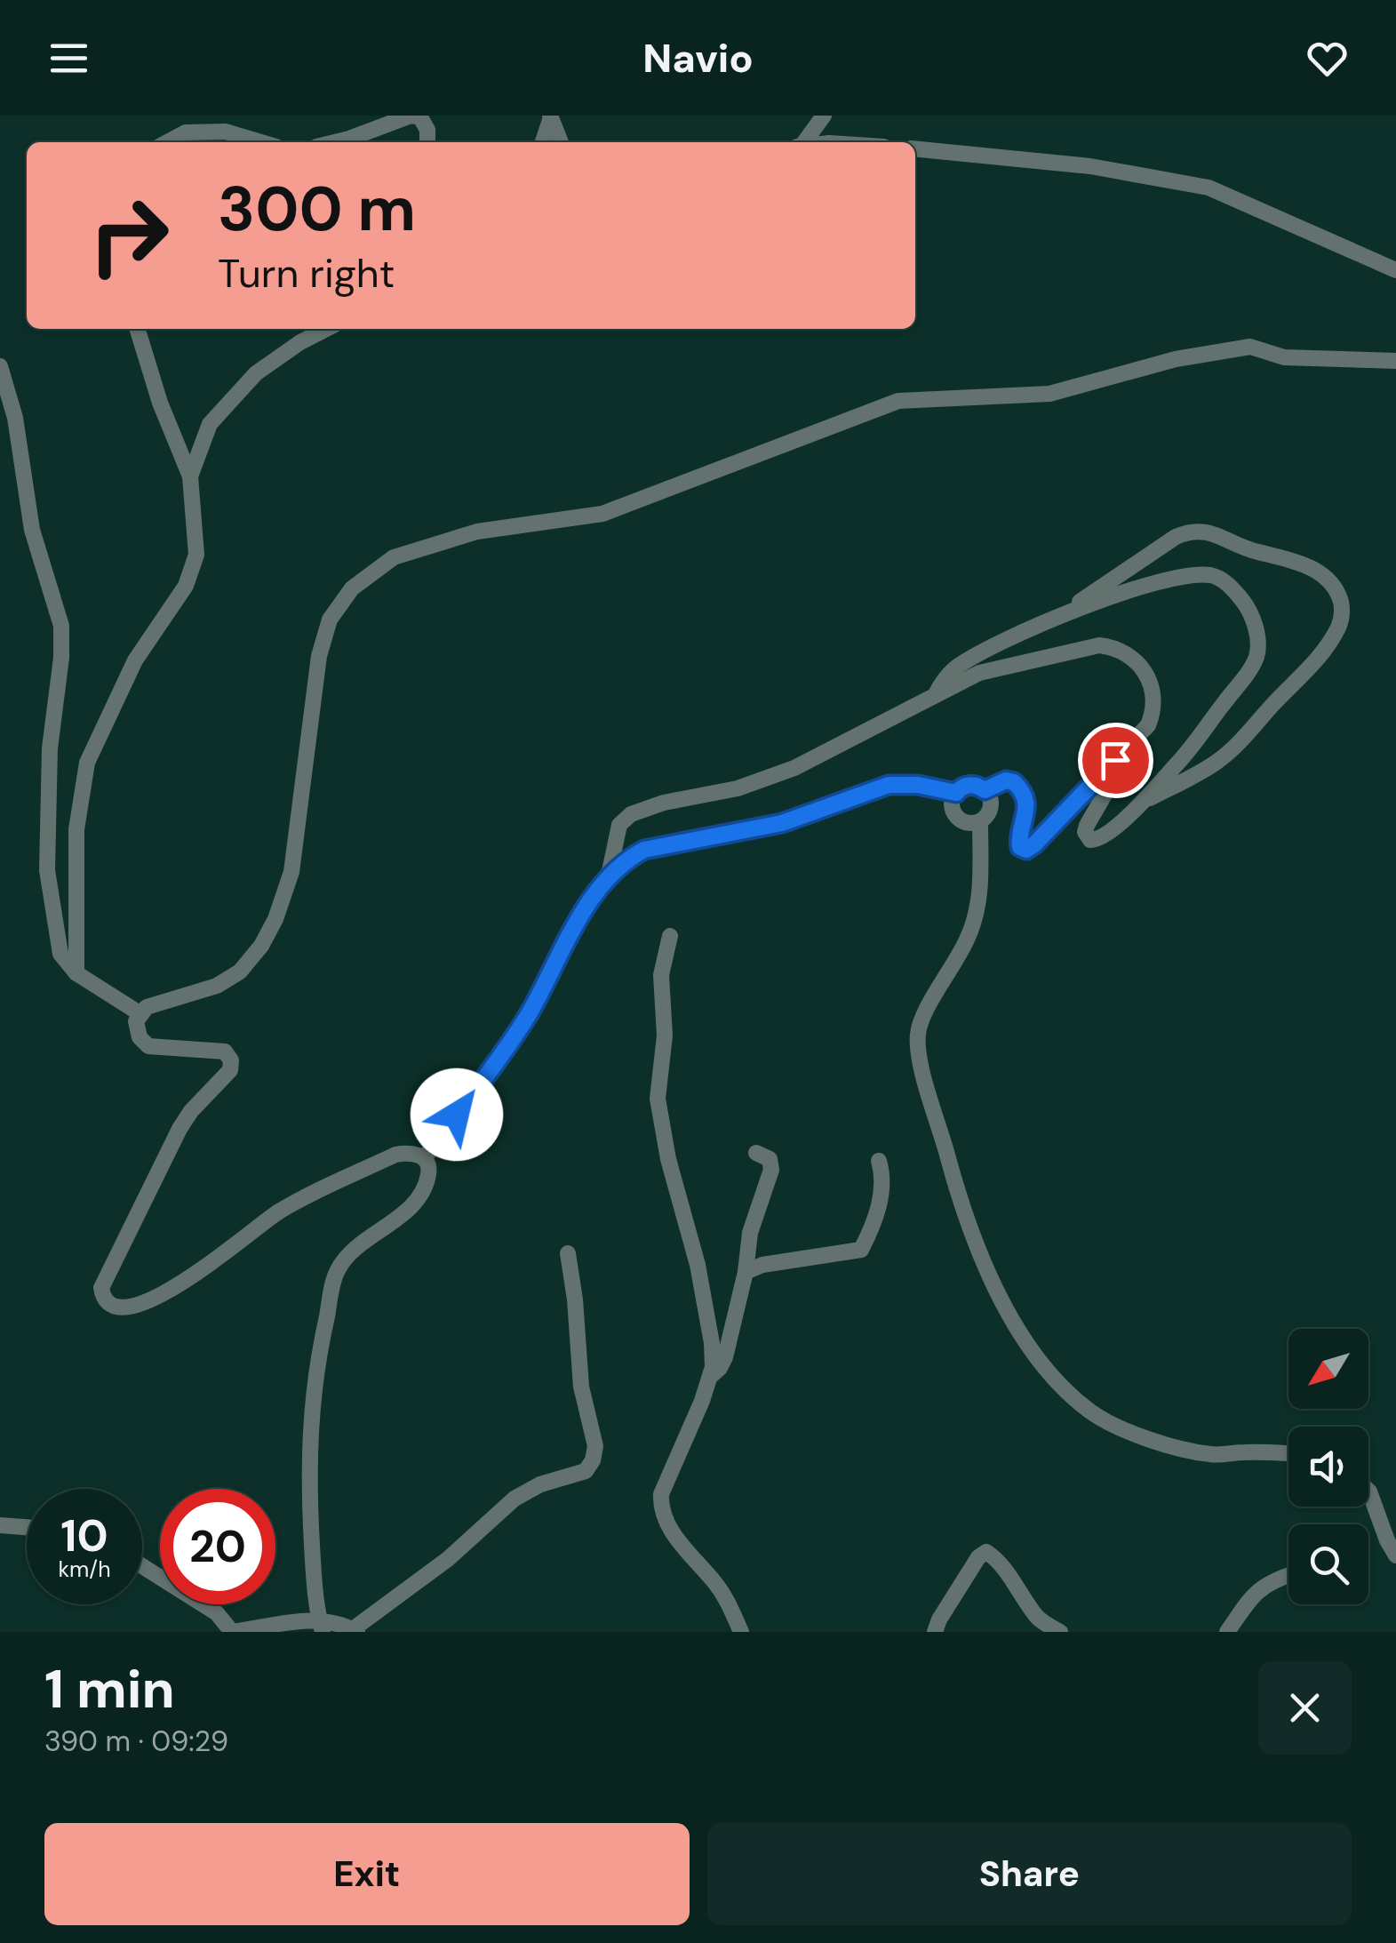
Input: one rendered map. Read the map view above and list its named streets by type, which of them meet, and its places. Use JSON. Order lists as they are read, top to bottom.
{
  "north": "bottom left",
  "page": {
    "header": "Navio",
    "turn": ["300 m", "Turn right"],
    "speed": "10 km/h",
    "limit": "20",
    "heading": ["1 min", "390 m · 09:29"],
    "buttons": ["Exit", "Share"]
  }
}
